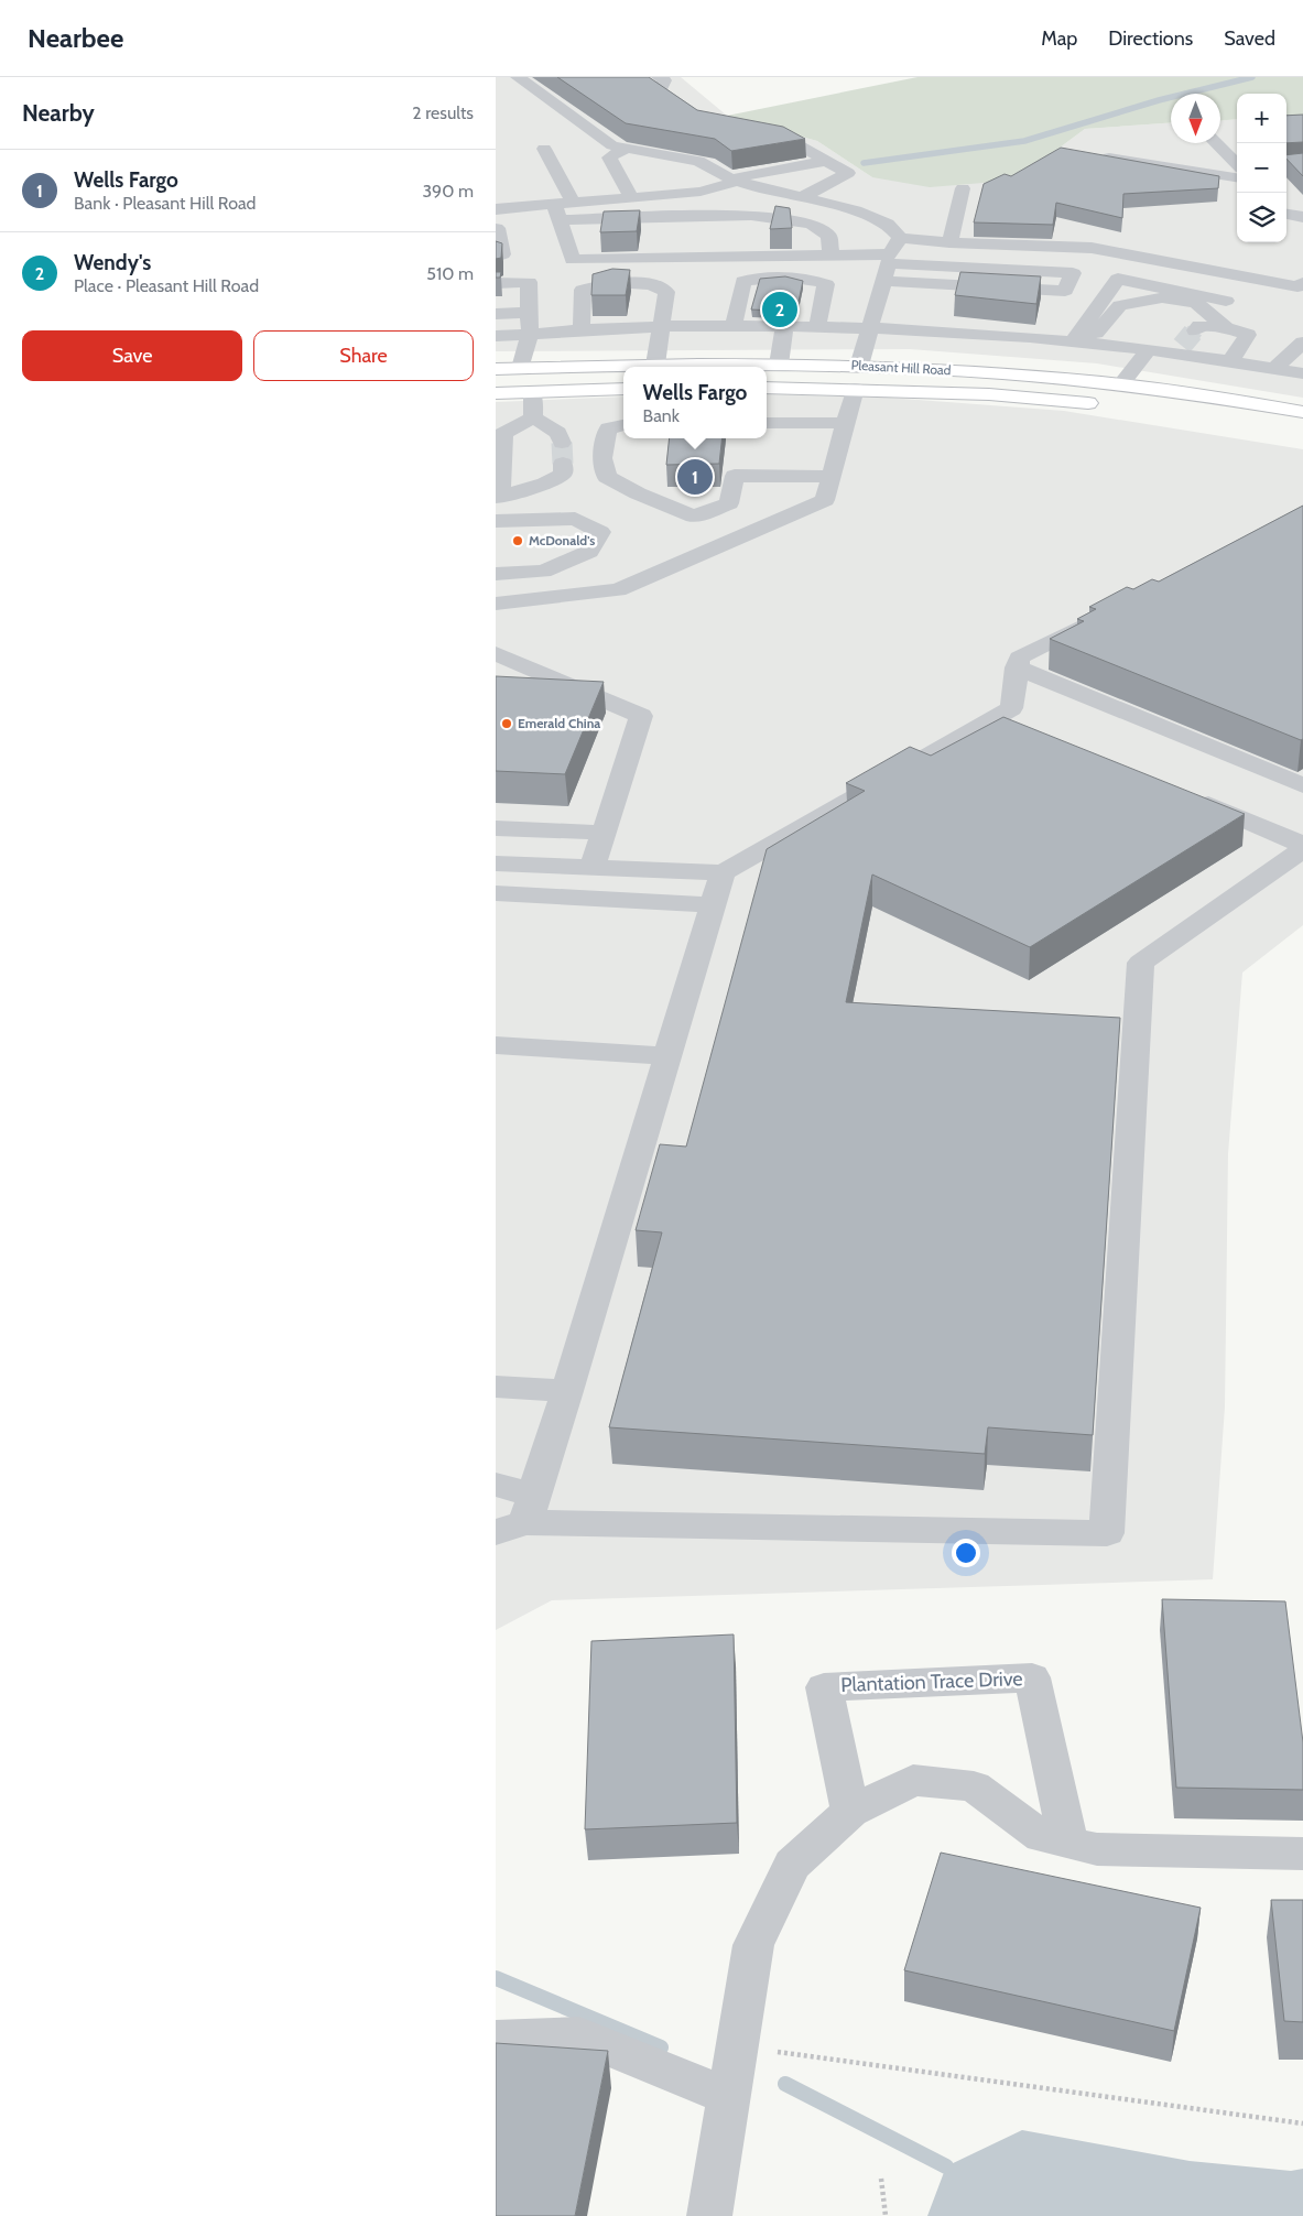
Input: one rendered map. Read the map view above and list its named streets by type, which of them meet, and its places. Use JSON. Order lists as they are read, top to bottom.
{
  "streets": {
    "highway": ["Pleasant Hill Road"],
    "lane": ["Plantation Trace Drive"]
  },
  "places": ["McDonald's", "Emerald China"],
  "north": "bottom",
  "page": {
    "header": "Nearbee",
    "nav": ["Map", "Directions", "Saved"],
    "heading": ["Nearby", "2 results"],
    "map_buttons": ["+", "−"],
    "list": [
      {
        "mark": "1",
        "name": "Wells Fargo",
        "note": "Bank · Pleasant Hill Road",
        "value": "390 m"
      },
      {
        "mark": "2",
        "name": "Wendy's",
        "note": "Place · Pleasant Hill Road",
        "value": "510 m"
      }
    ],
    "pins": ["2", "1"],
    "buttons": ["Save", "Share"],
    "popup": ["Wells Fargo", "Bank"]
  }
}
